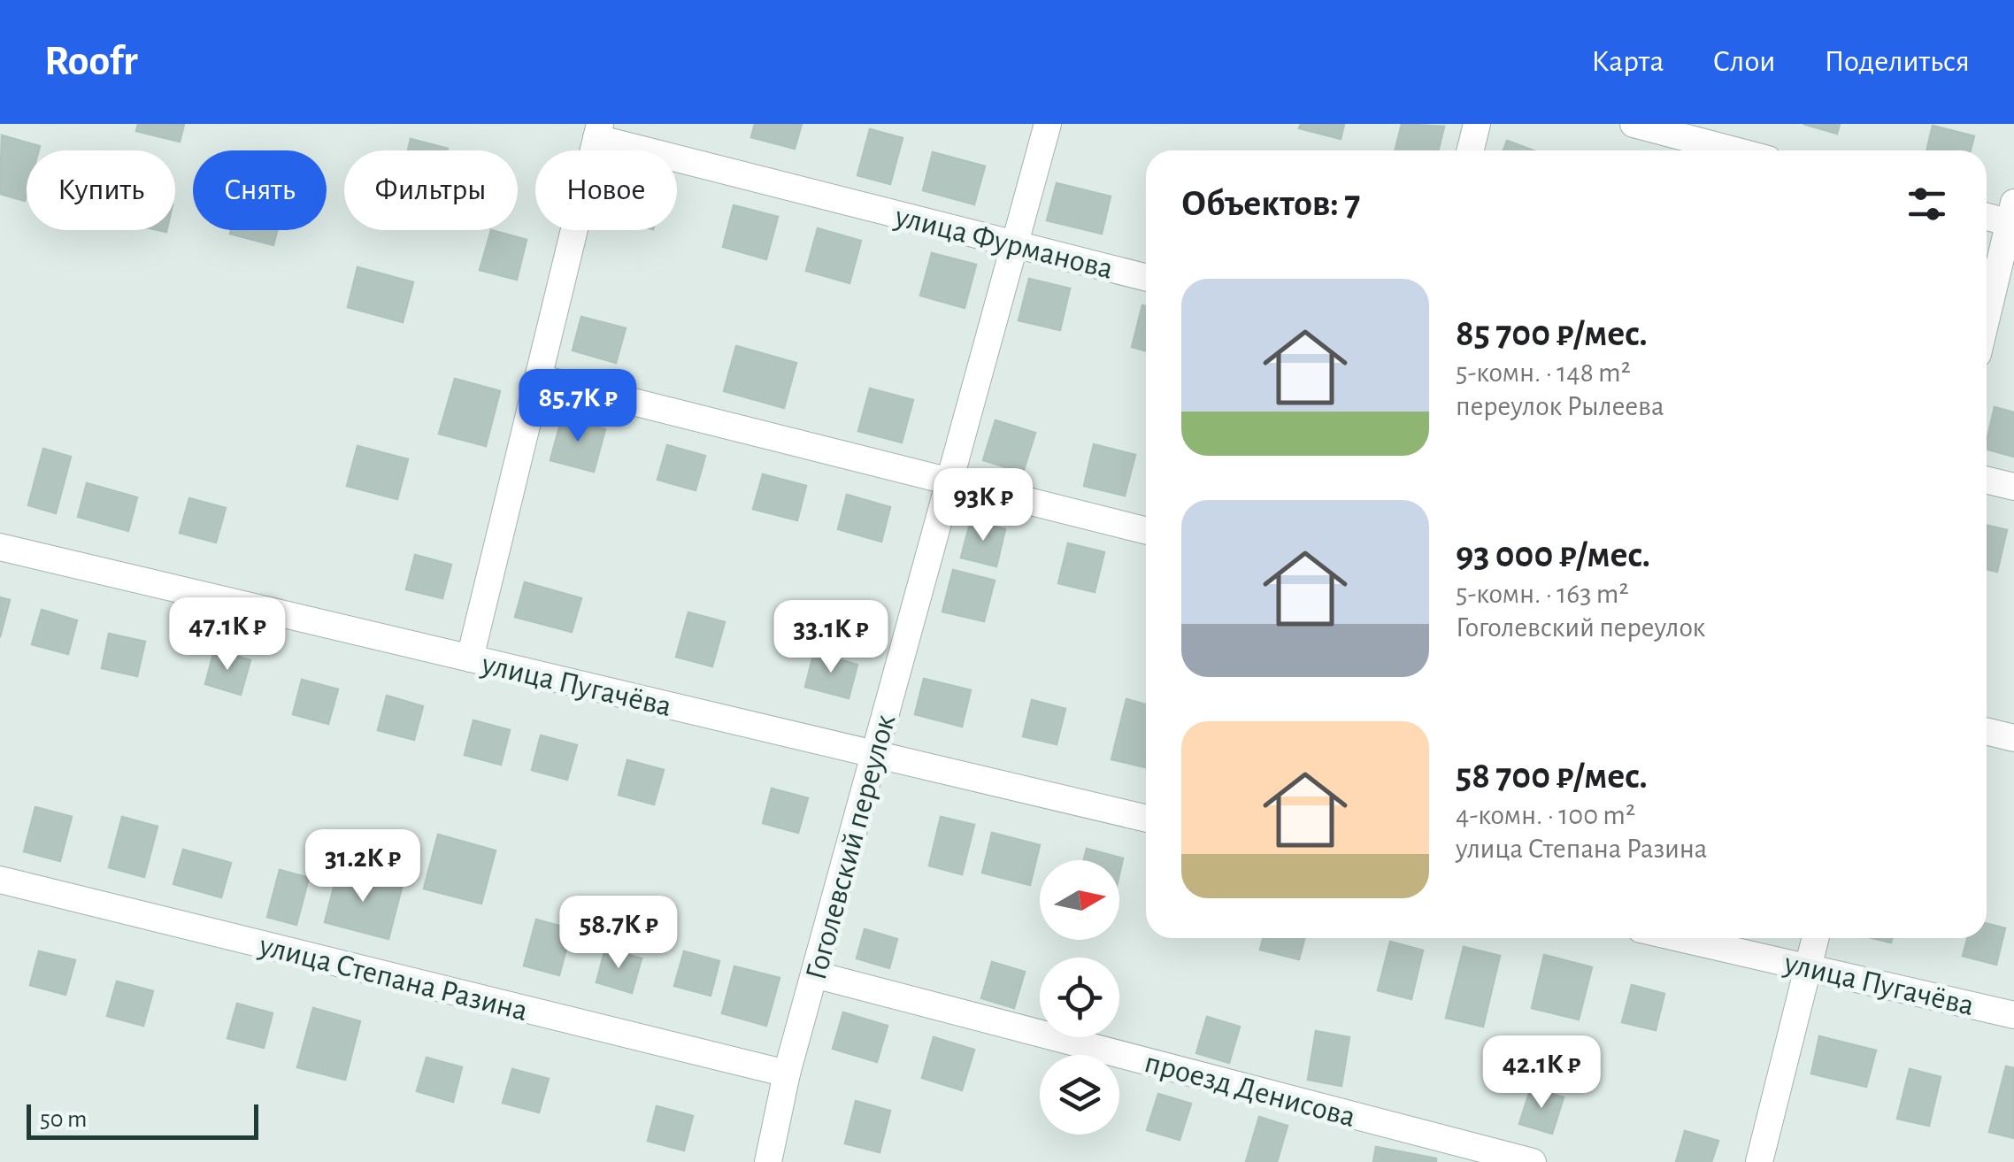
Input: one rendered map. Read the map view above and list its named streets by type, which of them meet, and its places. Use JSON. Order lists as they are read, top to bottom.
{
  "streets": {
    "street": [
      "улица Фурманова",
      "улица Пугачёва",
      "Гоголевский переулок",
      "улица Степана Разина",
      "проезд Денисова"
    ]
  },
  "crossings": [
    ["улица Фурманова", "Гоголевский переулок"],
    ["улица Пугачёва", "Гоголевский переулок"],
    ["Гоголевский переулок", "улица Степана Разина"],
    ["Гоголевский переулок", "проезд Денисова"]
  ],
  "scale_bar": "50 m",
  "north": "right",
  "page": {
    "header": "Roofr",
    "nav": ["Карта", "Слои", "Поделиться"],
    "chip": [
      "Купить",
      "Снять",
      "Фильтры",
      "Новое"
    ],
    "heading": "Объектов: 7",
    "list": [
      {
        "name": "85 700 ₽/мес.",
        "note": "5-комн. · 148 m² · переулок Рылеева"
      },
      {
        "name": "93 000 ₽/мес.",
        "note": "5-комн. · 163 m² · Гоголевский переулок"
      },
      {
        "name": "58 700 ₽/мес.",
        "note": "4-комн. · 100 m² · улица Степана Разина"
      }
    ],
    "price": [
      "85.7K ₽",
      "93K ₽",
      "47.1K ₽",
      "33.1K ₽",
      "31.2K ₽",
      "58.7K ₽",
      "42.1K ₽"
    ],
    "scale": "50 m"
  }
}
